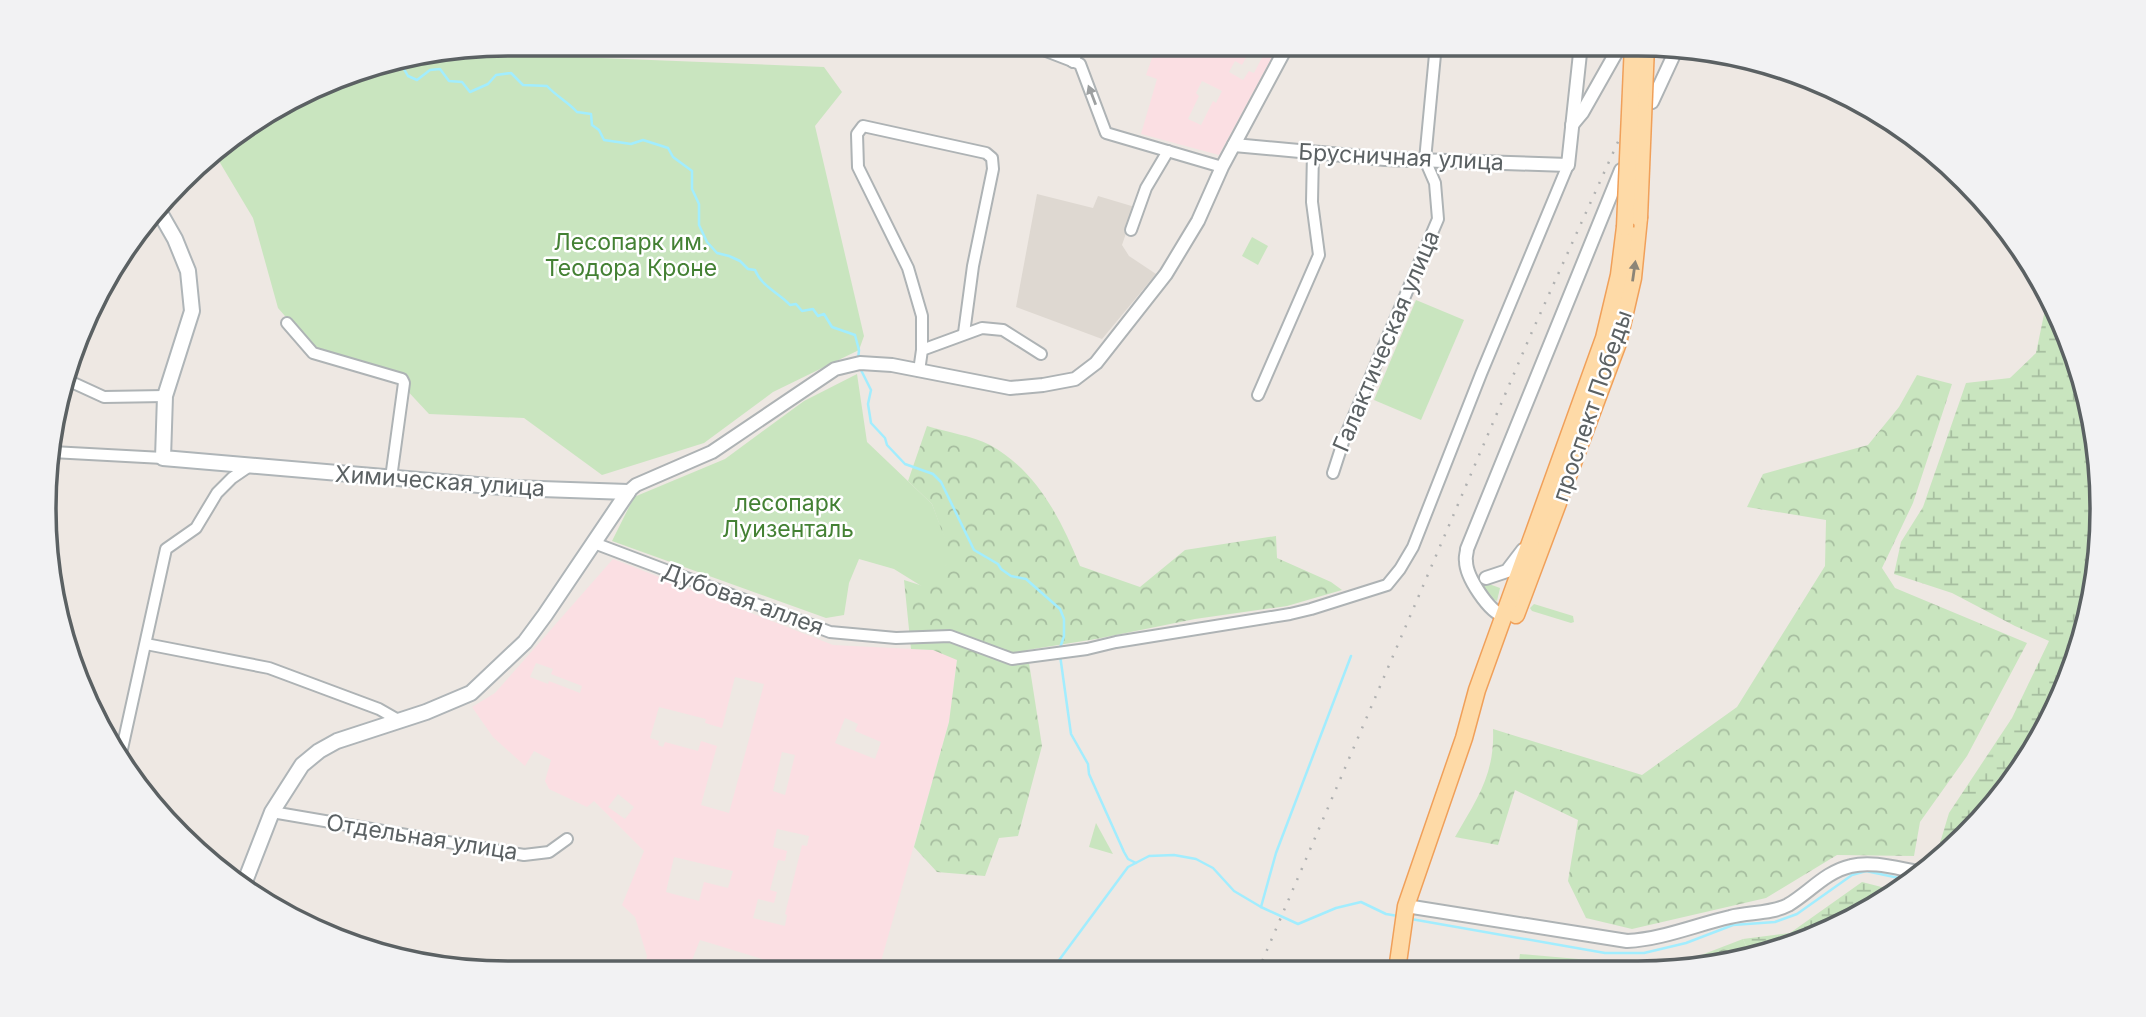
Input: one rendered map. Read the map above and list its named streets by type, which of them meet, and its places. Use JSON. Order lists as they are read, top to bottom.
{
  "streets": {
    "main road": ["проспект Победы", "Химическая улица"],
    "street": [
      "Брусничная улица",
      "Галактическая улица",
      "Дубовая аллея",
      "Отдельная улица"
    ]
  },
  "crossings": [
    ["Брусничная улица", "Галактическая улица"],
    ["Брусничная улица", "проспект Победы"],
    ["Брусничная улица", "Дубовая аллея"],
    ["проспект Победы", "Дубовая аллея"]
  ],
  "parks": ["Лесопарк им. Теодора Кроне", "лесопарк Луизенталь"]
}
